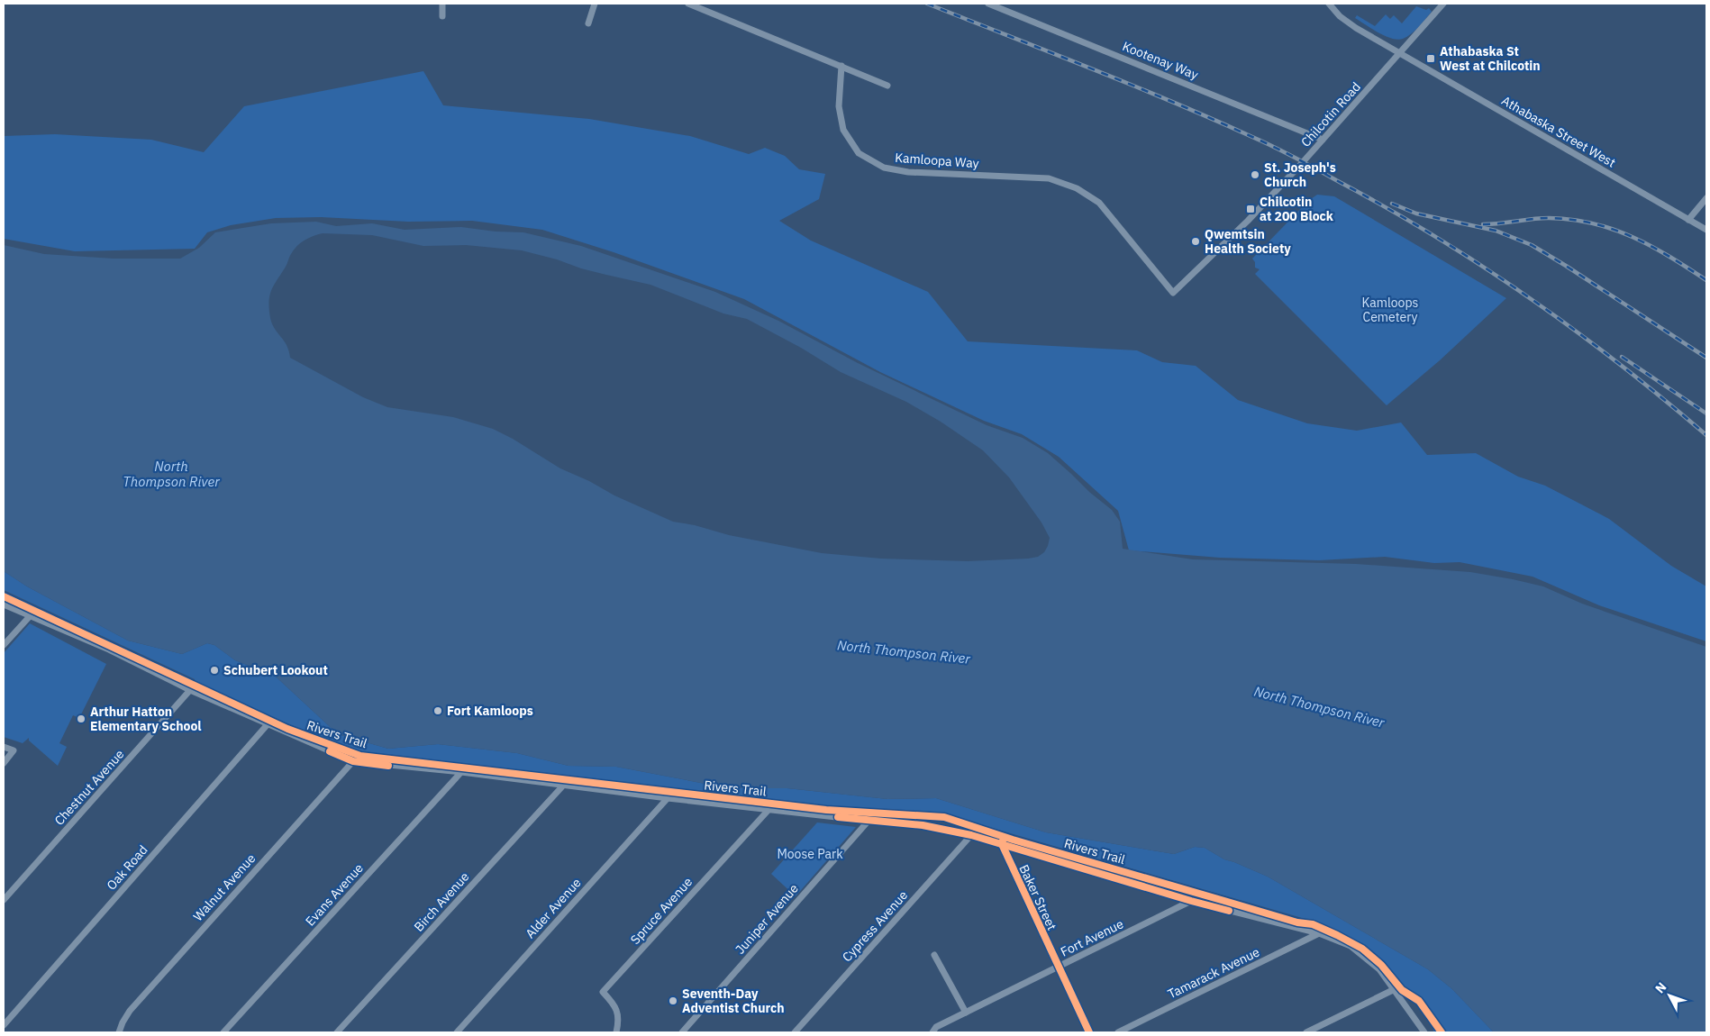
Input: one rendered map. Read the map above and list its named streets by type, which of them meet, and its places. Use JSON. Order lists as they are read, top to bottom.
{
  "streets": {
    "street": [
      "Kootenay Way",
      "Chilcotin Road",
      "Athabaska Street West",
      "Kamloopa Way",
      "Chestnut Avenue",
      "Oak Road",
      "Walnut Avenue",
      "Evans Avenue",
      "Baker Street",
      "Birch Avenue",
      "Alder Avenue",
      "Spruce Avenue",
      "Juniper Avenue",
      "Cypress Avenue",
      "Fort Avenue",
      "Tamarack Avenue"
    ],
    "cycle path": ["Rivers Trail"]
  },
  "crossings": [
    ["Kootenay Way", "Chilcotin Road"],
    ["Chilcotin Road", "Athabaska Street West"],
    ["Chilcotin Road", "Kamloopa Way"],
    ["Baker Street", "Fort Avenue"]
  ],
  "water": ["North Thompson River"],
  "parks": ["Kamloops Cemetery", "Moose Park"],
  "places": {
    "transit": ["Athabaska St West at Chilcotin", "Chilcotin at 200 Block"],
    "other": [
      "St. Joseph's Church",
      "Qwemtsin Health Society",
      "Schubert Lookout",
      "Fort Kamloops",
      "Arthur Hatton Elementary School",
      "Seventh-Day Adventist Church"
    ]
  },
  "north": "top left"
}
